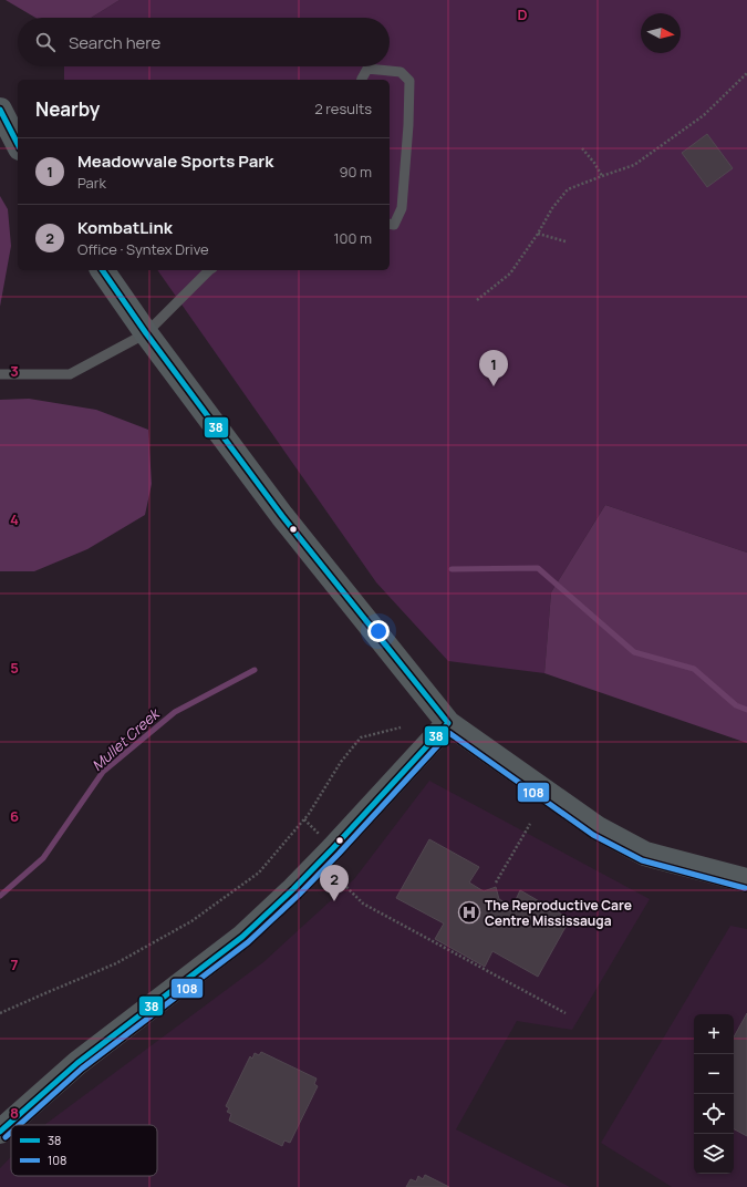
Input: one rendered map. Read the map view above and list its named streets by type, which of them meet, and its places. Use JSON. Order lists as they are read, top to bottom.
{
  "water": ["Mullet Creek"],
  "places": {
    "hospital": ["The Reproductive Care Centre Mississauga"]
  },
  "lines": ["transit line 38", "transit line 108"],
  "legend": ["38", "108"],
  "north": "right",
  "page": {
    "search": "Search here",
    "heading": ["Nearby", "2 results"],
    "list": [
      {
        "mark": "1",
        "name": "Meadowvale Sports Park",
        "note": "Park",
        "value": "90 m"
      },
      {
        "mark": "2",
        "name": "KombatLink",
        "note": "Office · Syntex Drive",
        "value": "100 m"
      }
    ],
    "pins": ["1", "2"],
    "map_buttons": ["+", "−"]
  },
  "grid": {
    "columns": ["D"],
    "rows": [
      "3",
      "4",
      "5",
      "6",
      "7",
      "8"
    ]
  }
}
